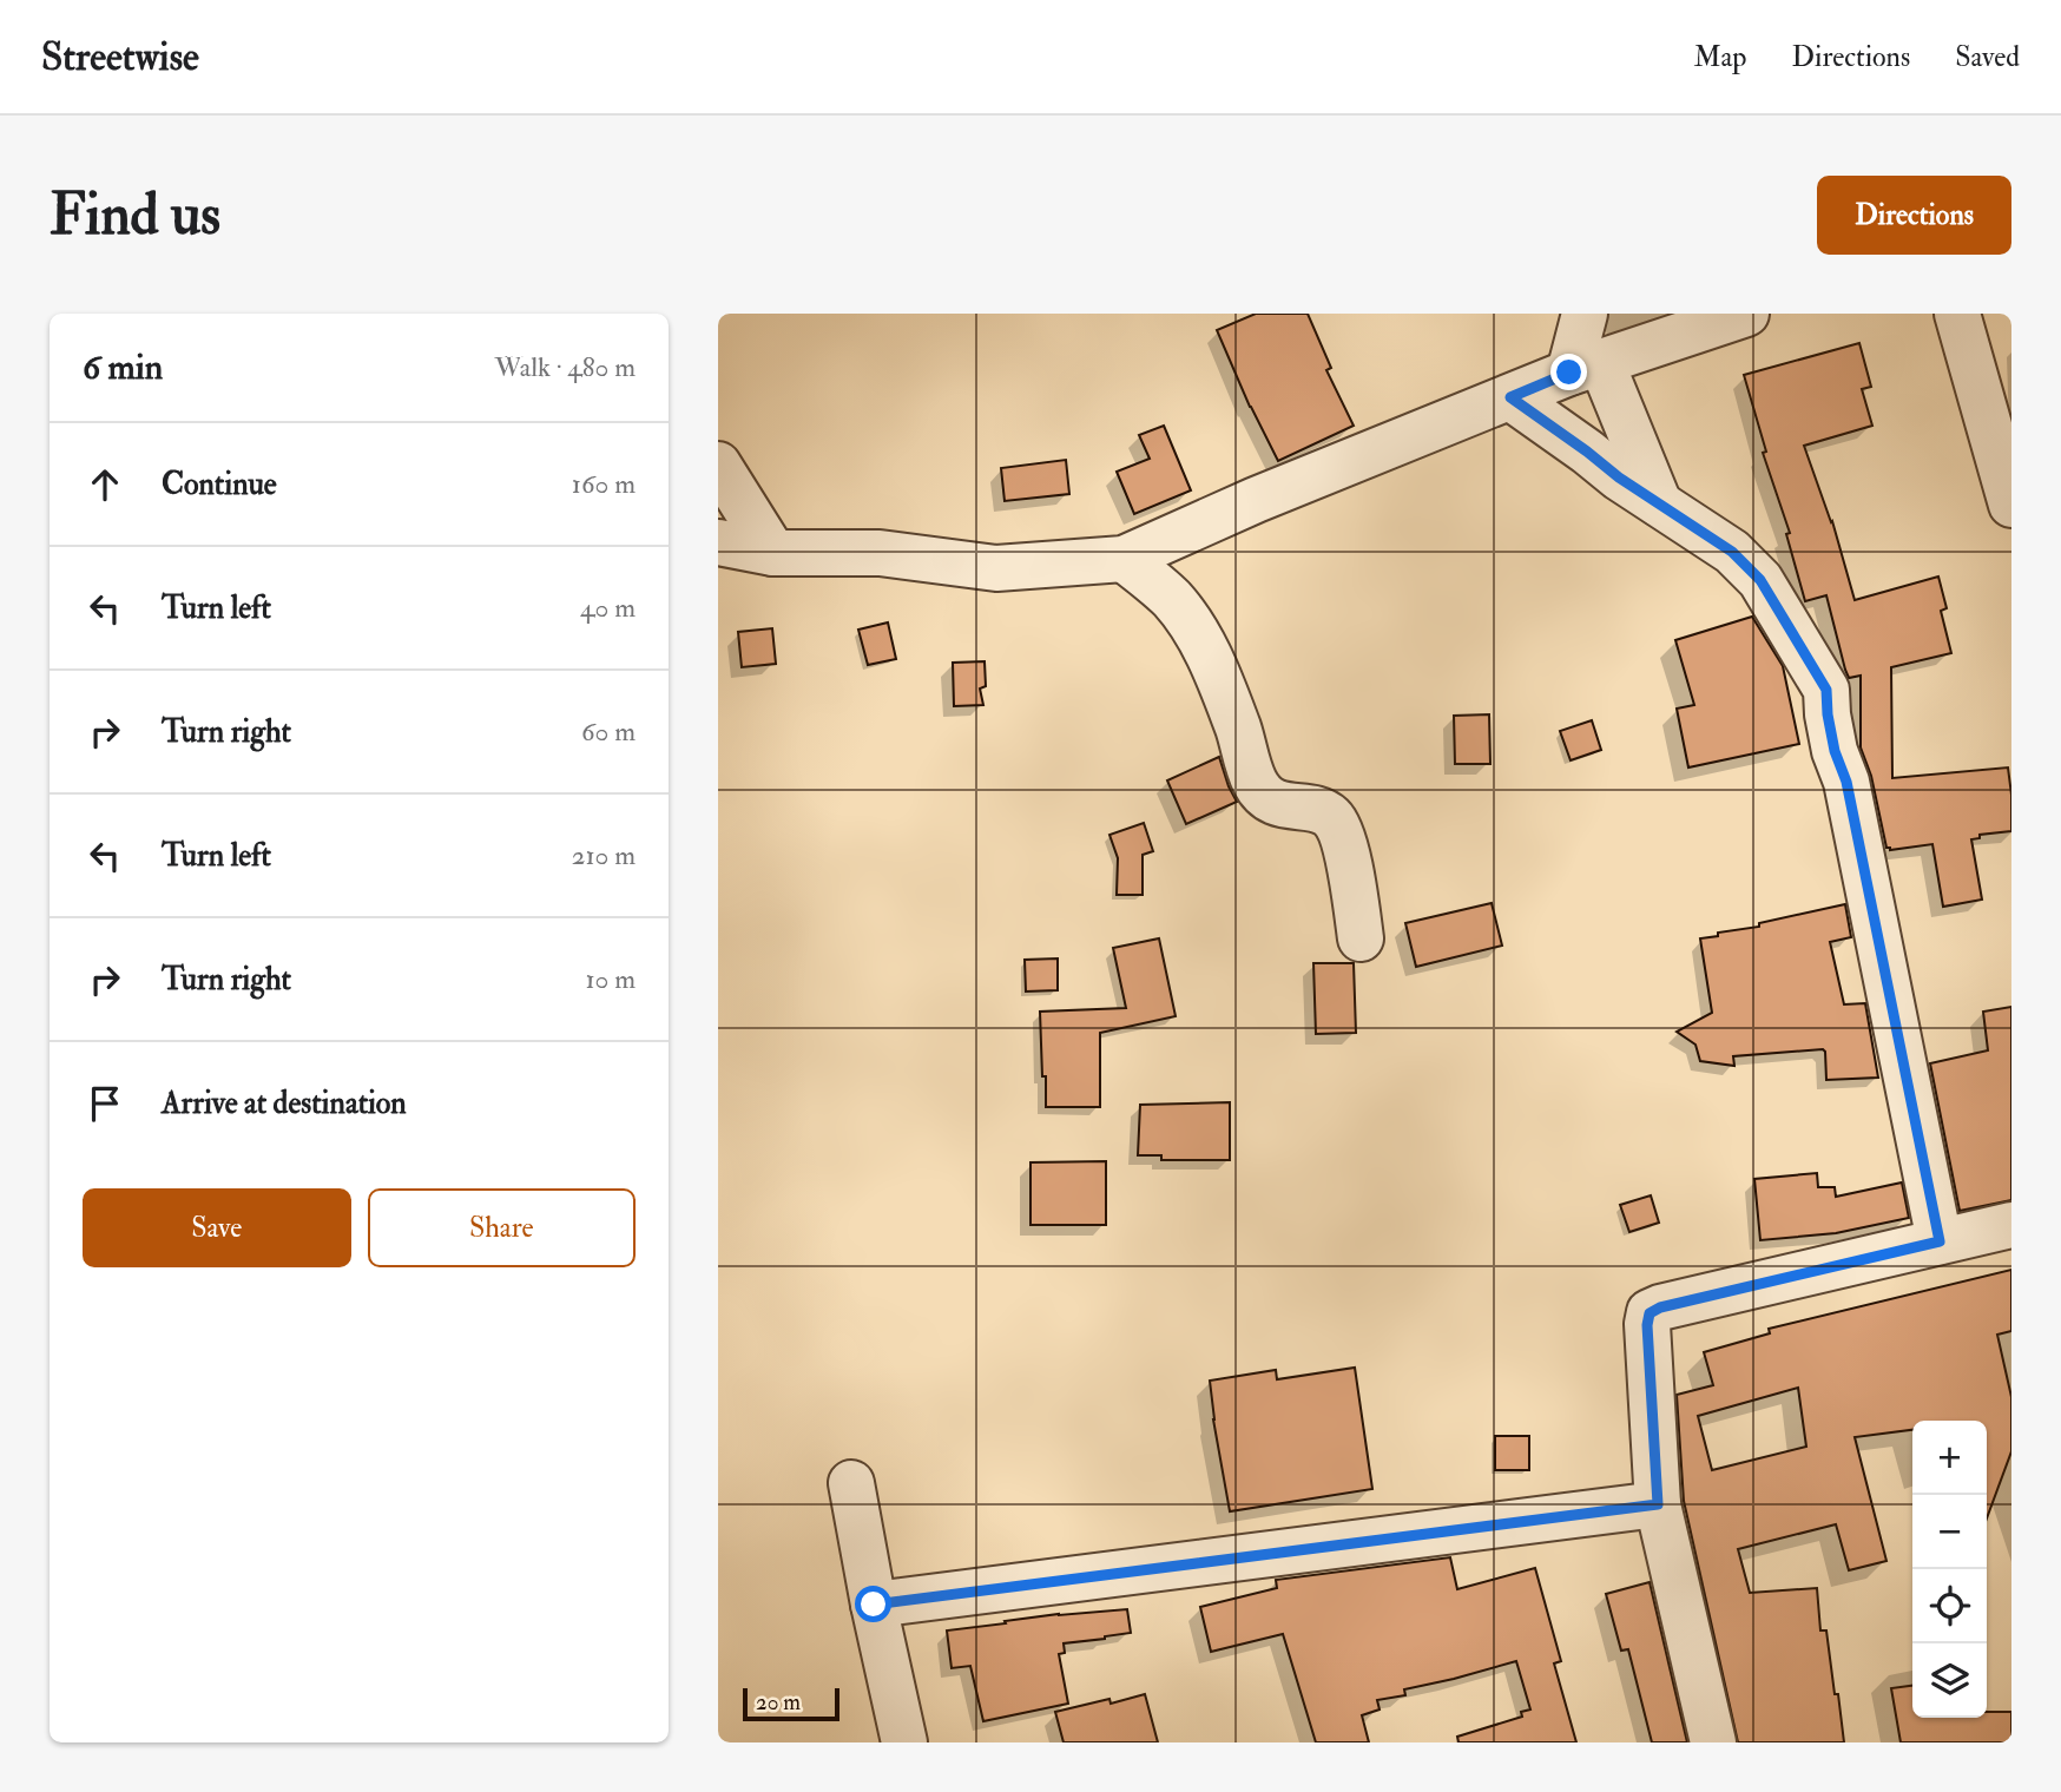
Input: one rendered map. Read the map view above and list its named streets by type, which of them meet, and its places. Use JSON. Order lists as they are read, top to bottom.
{
  "scale_bar": "20 m",
  "page": {
    "header": "Streetwise",
    "nav": ["Map", "Directions", "Saved"],
    "buttons": [
      "Directions",
      ["Save", "Share"]
    ],
    "title": "Find us",
    "heading": ["6 min", "Walk · 480 m"],
    "list": [
      ["Continue", "160 m"],
      ["Turn left", "40 m"],
      ["Turn right", "60 m"],
      ["Turn left", "210 m"],
      ["Turn right", "10 m"],
      "Arrive at destination"
    ],
    "map_buttons": ["+", "−"],
    "scale": "20 m"
  }
}
